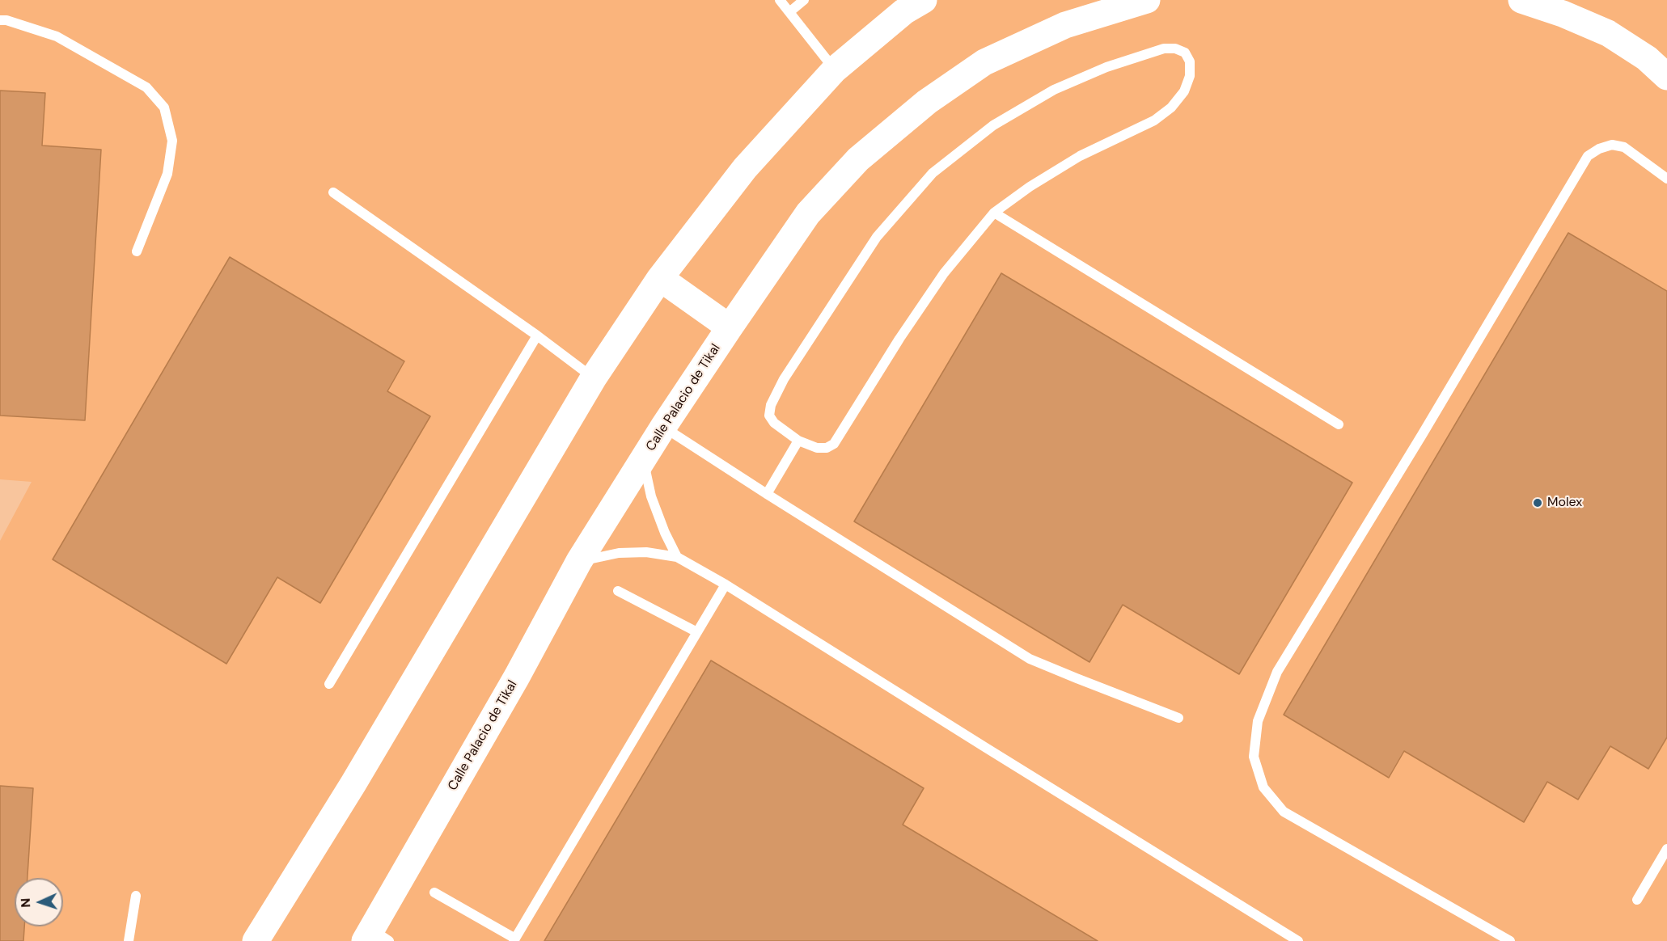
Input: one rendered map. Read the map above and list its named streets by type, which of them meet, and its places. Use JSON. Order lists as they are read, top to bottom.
{
  "streets": {
    "street": ["Calle Palacio de Tikal"]
  },
  "places": ["Molex"],
  "north": "left"
}
